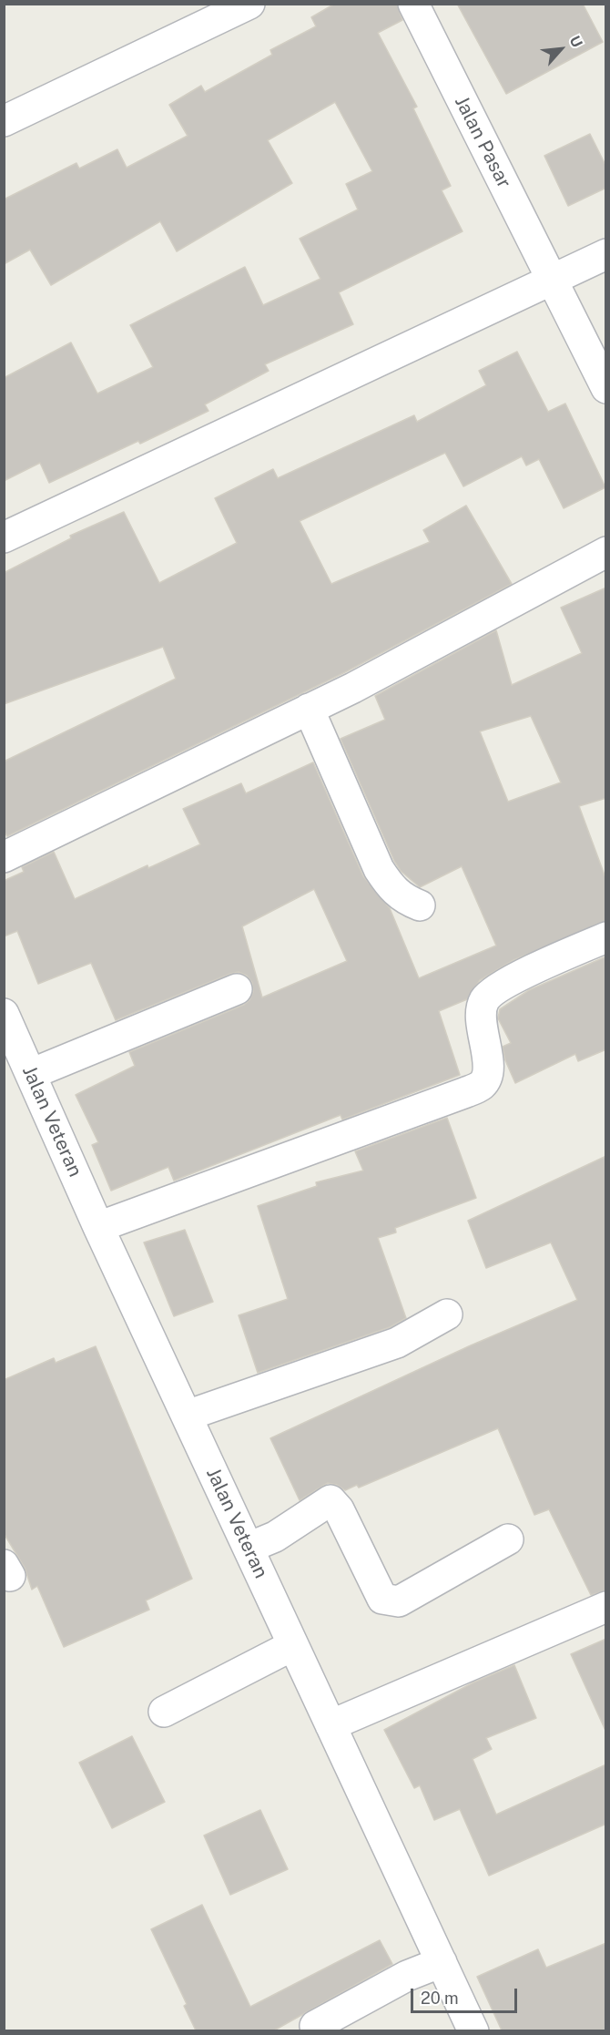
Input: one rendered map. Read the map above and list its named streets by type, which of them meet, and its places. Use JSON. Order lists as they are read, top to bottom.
{
  "streets": {
    "street": ["Jalan Pasar", "Jalan Veteran"]
  },
  "scale_bar": "20 m",
  "north": "top right"
}
